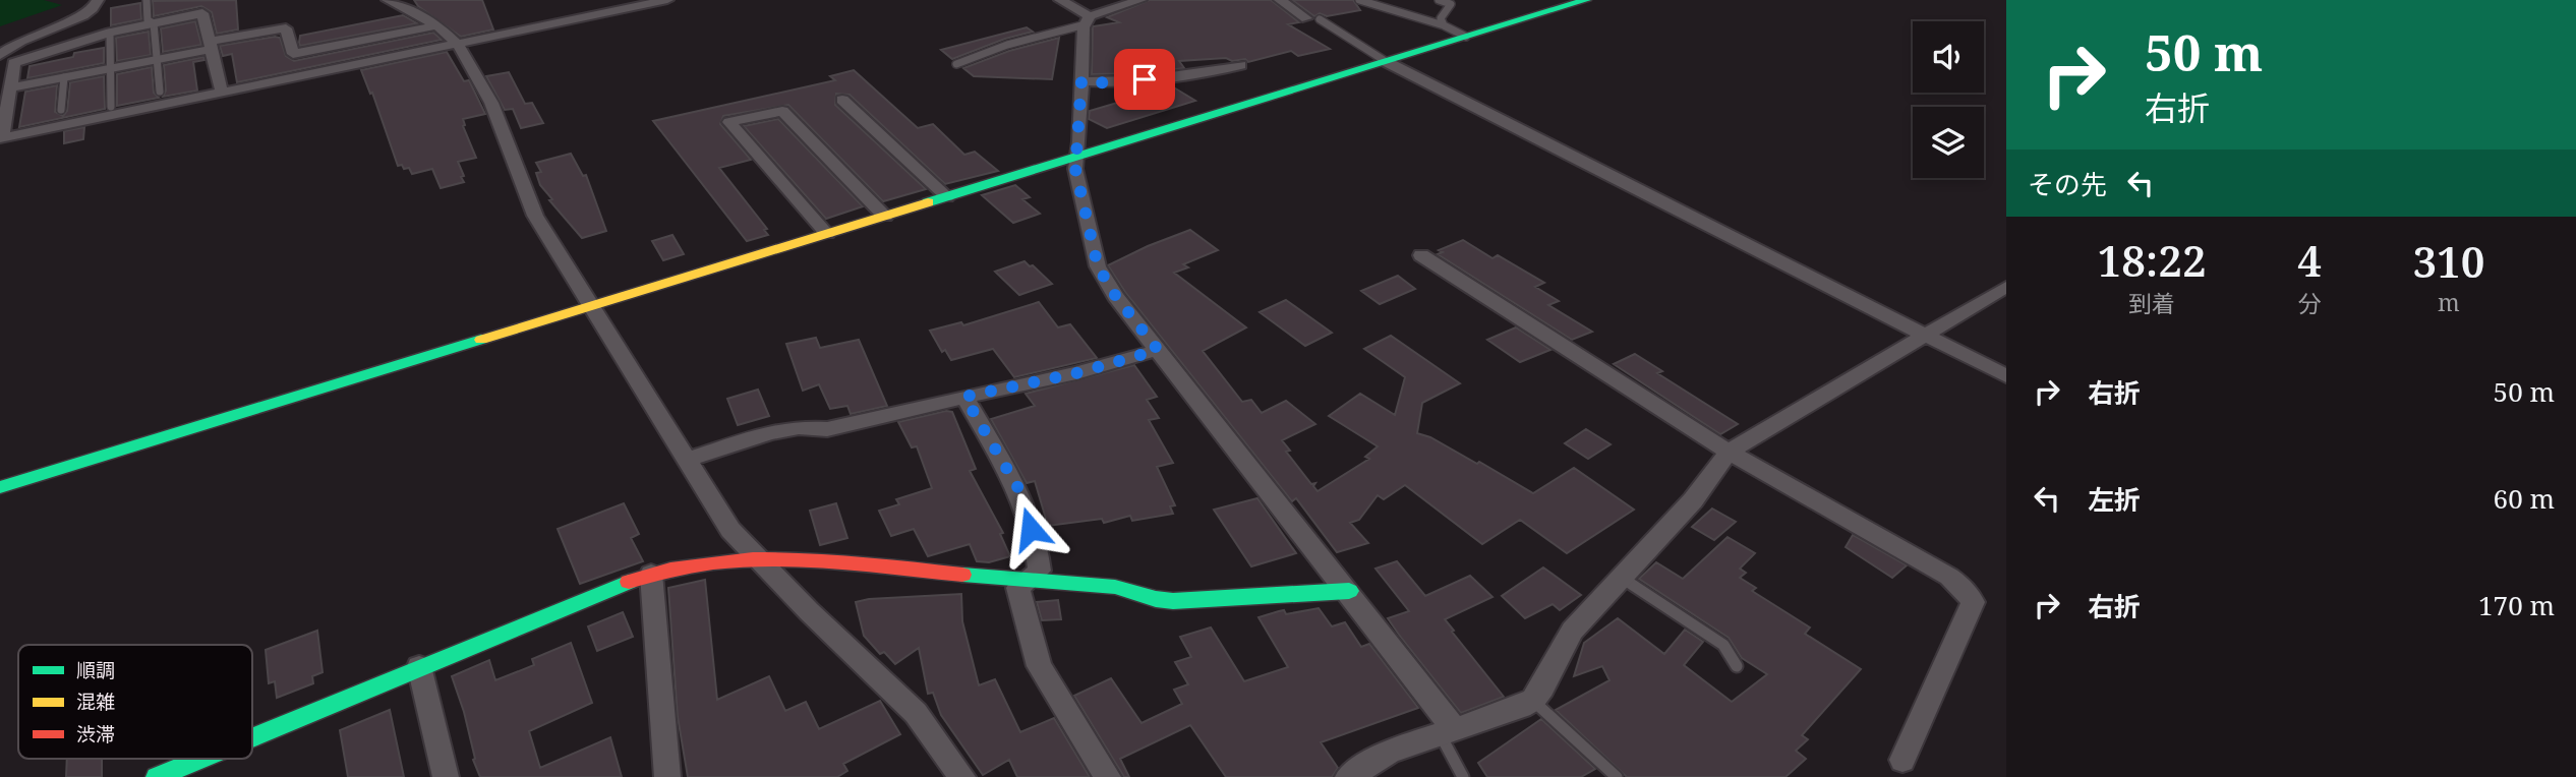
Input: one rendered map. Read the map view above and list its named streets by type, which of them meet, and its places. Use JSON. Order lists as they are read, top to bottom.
{
  "legend": ["順調", "混雑", "渋滞"],
  "page": {
    "turn": ["50 m", "右折"],
    "then": "その先",
    "eta": [
      "18:22",
      "到着",
      "4",
      "分",
      "310",
      "m"
    ],
    "list": [
      {
        "name": "右折",
        "value": "50 m"
      },
      {
        "name": "左折",
        "value": "60 m"
      },
      {
        "name": "右折",
        "value": "170 m"
      }
    ]
  }
}
